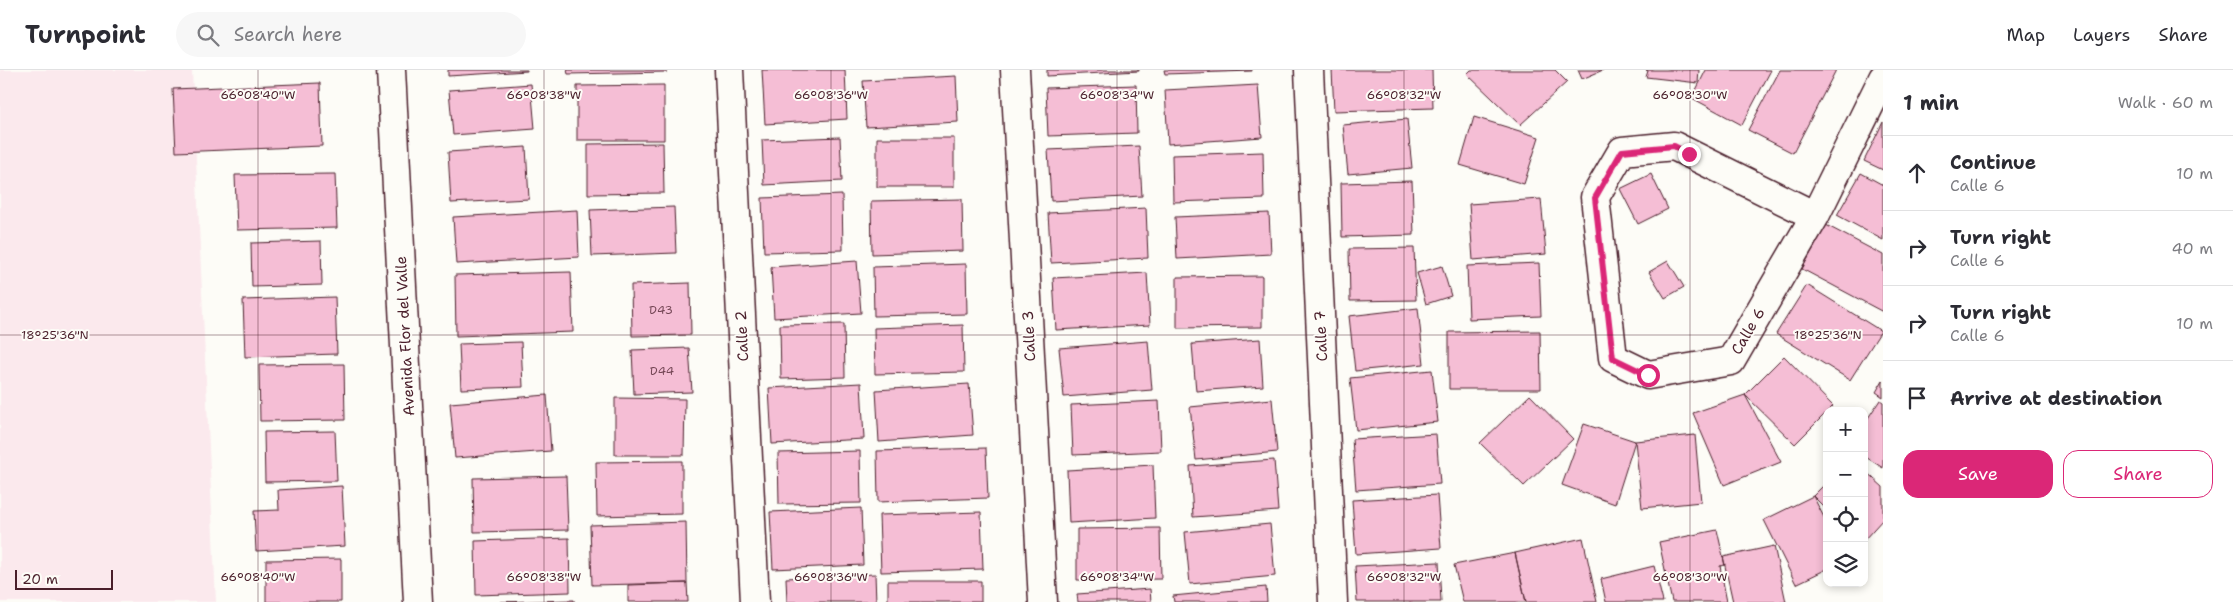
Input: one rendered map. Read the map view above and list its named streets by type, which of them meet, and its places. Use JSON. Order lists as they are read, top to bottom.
{
  "streets": {
    "street": [
      "Calle 6",
      "Avenida Flor del Valle",
      "Calle 2",
      "Calle 3",
      "Calle 7"
    ]
  },
  "house_numbers": ["D43", "D44"],
  "scale_bar": "20 m",
  "page": {
    "header": "Turnpoint",
    "search": "Search here",
    "nav": ["Map", "Layers", "Share"],
    "heading": ["1 min", "Walk · 60 m"],
    "list": [
      ["Continue", "Calle 6", "10 m"],
      ["Turn right", "Calle 6", "40 m"],
      ["Turn right", "Calle 6", "10 m"],
      "Arrive at destination"
    ],
    "map_buttons": ["+", "−"],
    "buttons": ["Save", "Share"],
    "scale": "20 m"
  },
  "coordinates": [
    "66°08'40\"W",
    "66°08'38\"W",
    "66°08'36\"W",
    "66°08'34\"W",
    "66°08'32\"W",
    "66°08'30\"W",
    "18°25'36\"N"
  ]
}
